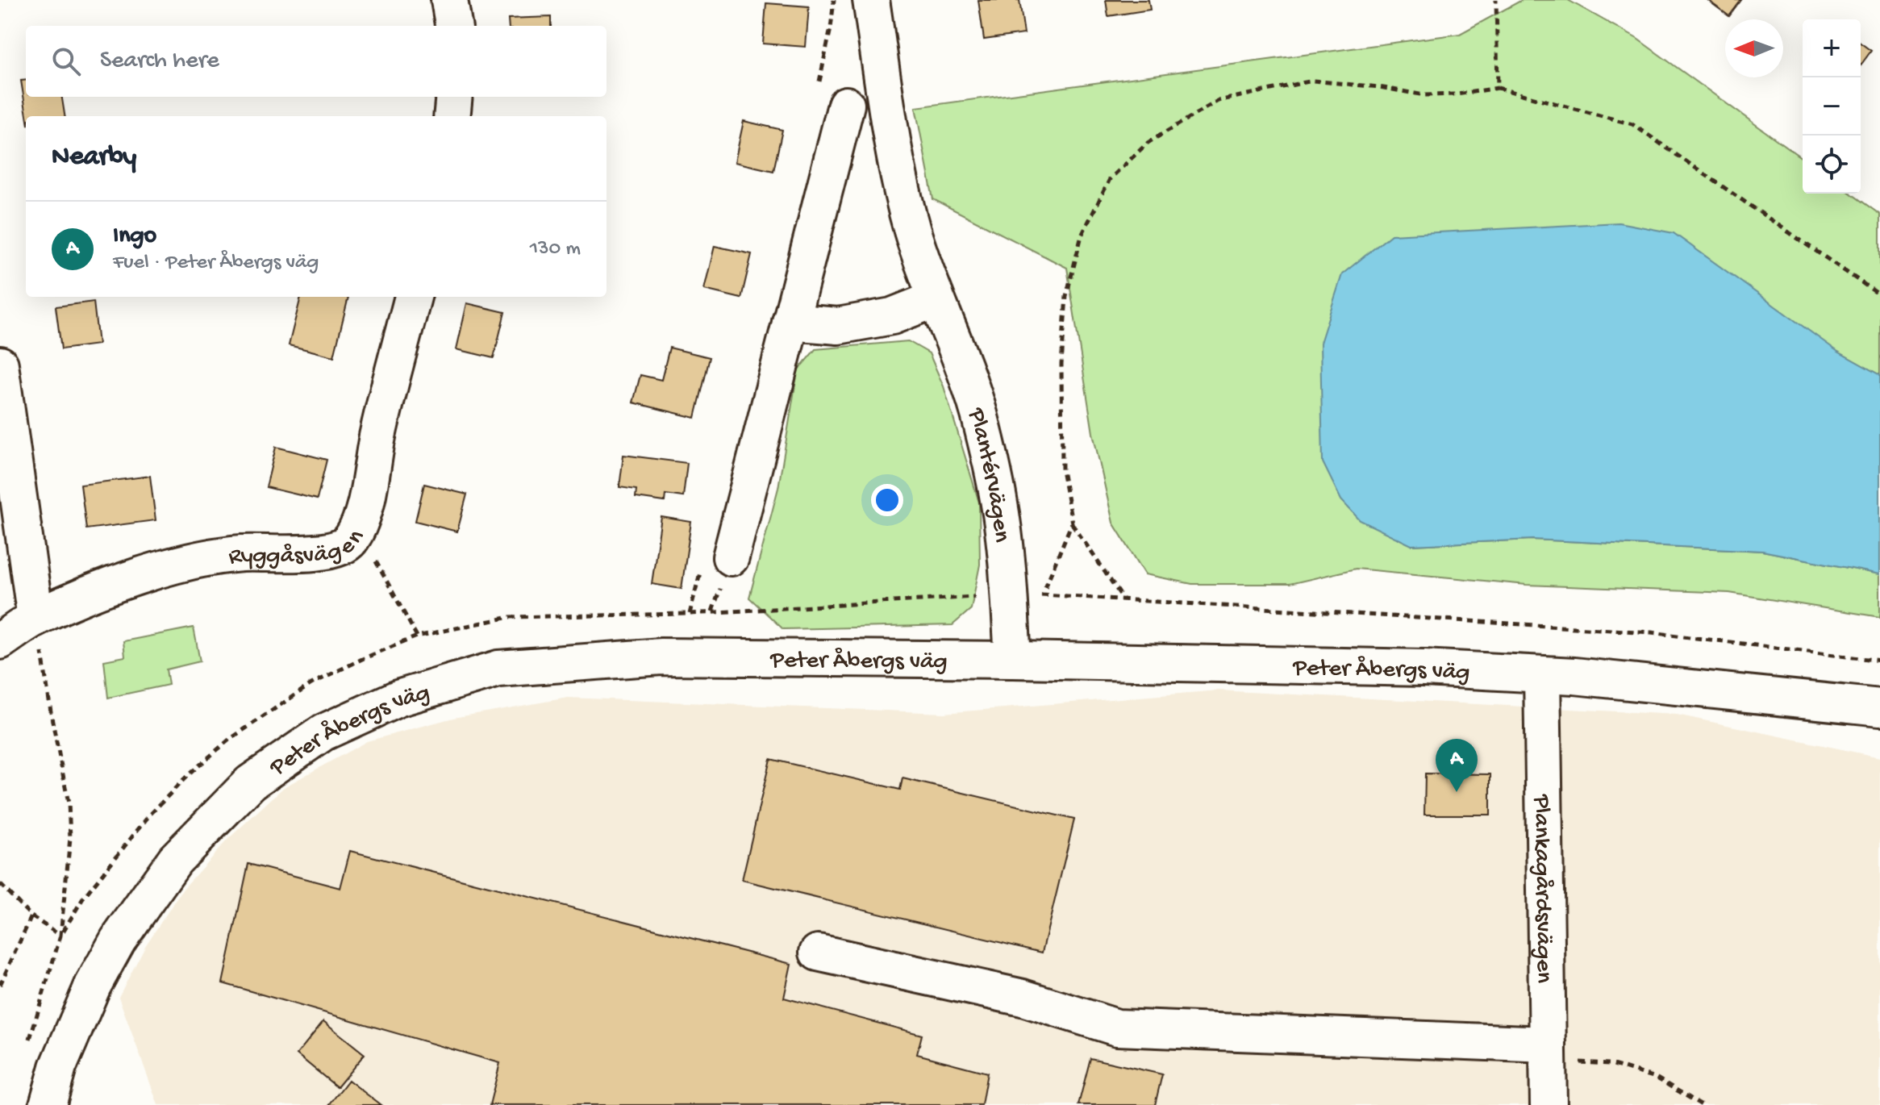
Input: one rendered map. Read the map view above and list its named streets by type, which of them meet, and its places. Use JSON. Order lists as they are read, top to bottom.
{
  "streets": {
    "street": [
      "Plantérvägen",
      "Ryggåsvägen",
      "Peter Åbergs väg",
      "Plankagårdsvägen"
    ]
  },
  "crossings": [
    ["Plantérvägen", "Peter Åbergs väg"],
    ["Peter Åbergs väg", "Plankagårdsvägen"]
  ],
  "north": "left",
  "page": {
    "map_buttons": ["+", "−"],
    "search": "Search here",
    "heading": "Nearby",
    "list": [
      {
        "mark": "A",
        "name": "Ingo",
        "note": "Fuel · Peter Åbergs väg",
        "value": "130 m"
      }
    ],
    "pins": "A"
  }
}
